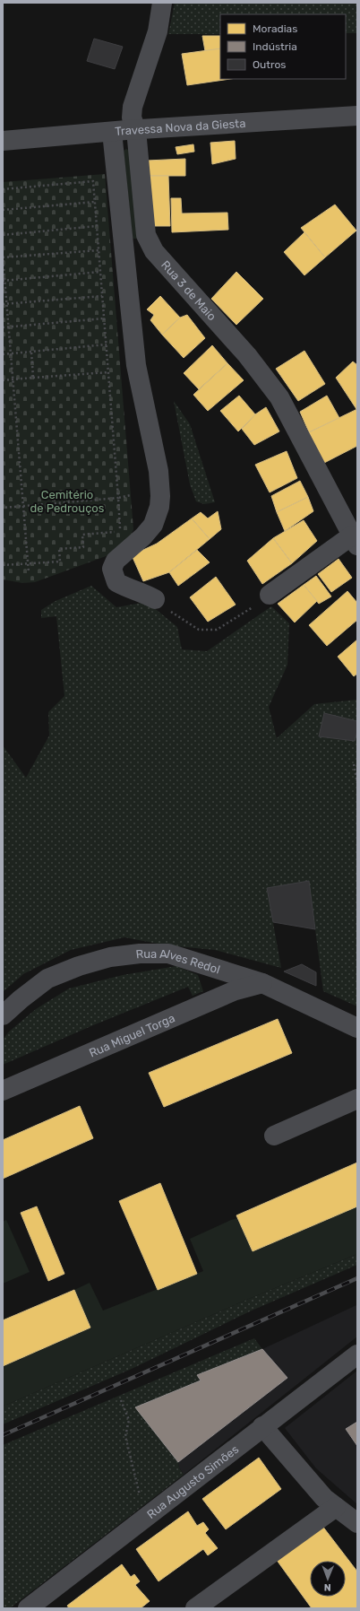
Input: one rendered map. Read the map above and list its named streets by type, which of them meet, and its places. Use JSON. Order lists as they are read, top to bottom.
{
  "streets": {
    "street": [
      "Travessa Nova da Giesta",
      "Rua 3 de Maio",
      "Rua Alves Redol",
      "Rua Miguel Torga",
      "Rua Augusto Simões"
    ]
  },
  "crossings": [
    ["Travessa Nova da Giesta", "Rua 3 de Maio"],
    ["Rua Alves Redol", "Rua Miguel Torga"]
  ],
  "parks": ["Cemitério de Pedrouços"],
  "legend": ["Moradias", "Indústria", "Outros"],
  "north": "bottom"
}
